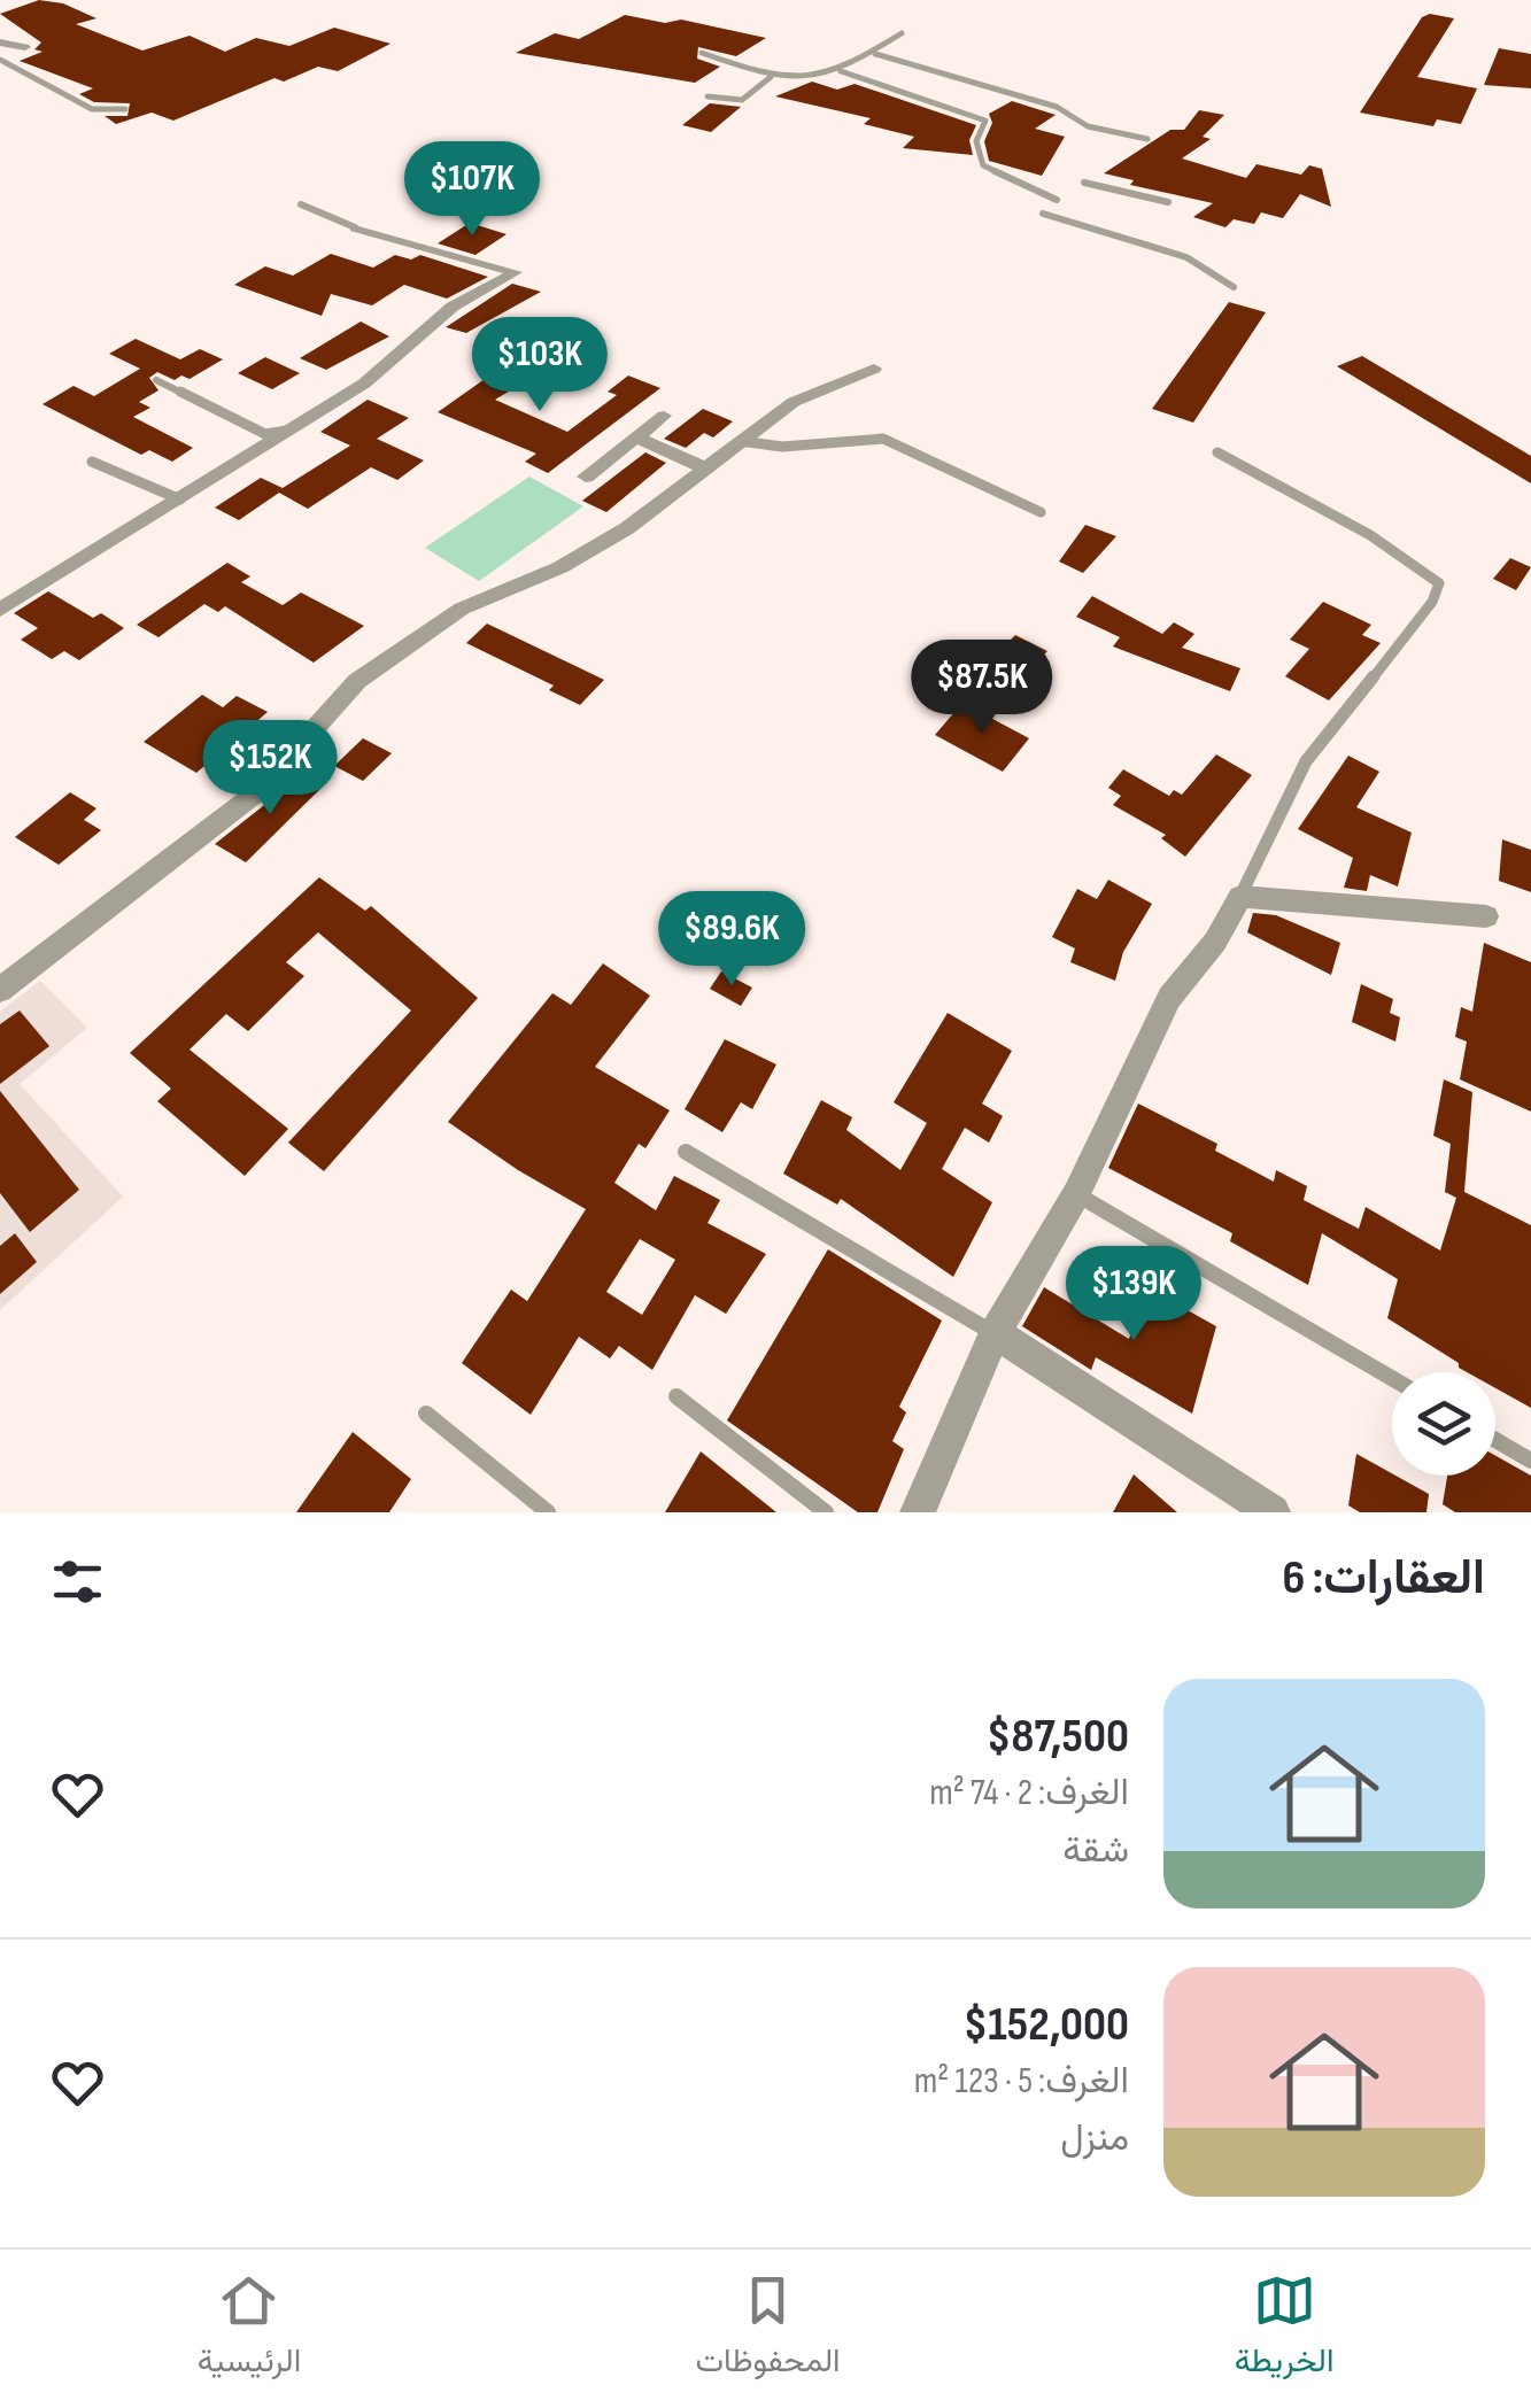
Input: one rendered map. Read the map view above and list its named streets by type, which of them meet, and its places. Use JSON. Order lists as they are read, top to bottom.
{
  "page": {
    "price": [
      "$107K",
      "$103K",
      "$87.5K",
      "$152K",
      "$89.6K",
      "$139K"
    ],
    "heading": "العقارات: 6",
    "list": [
      {
        "name": "$87,500",
        "note": "الغرف: 2 · 74 m² · شقة"
      },
      {
        "name": "$152,000",
        "note": "الغرف: 5 · 123 m² · منزل"
      }
    ],
    "tabs": ["الخريطة", "المحفوظات", "الرئيسية"]
  }
}
